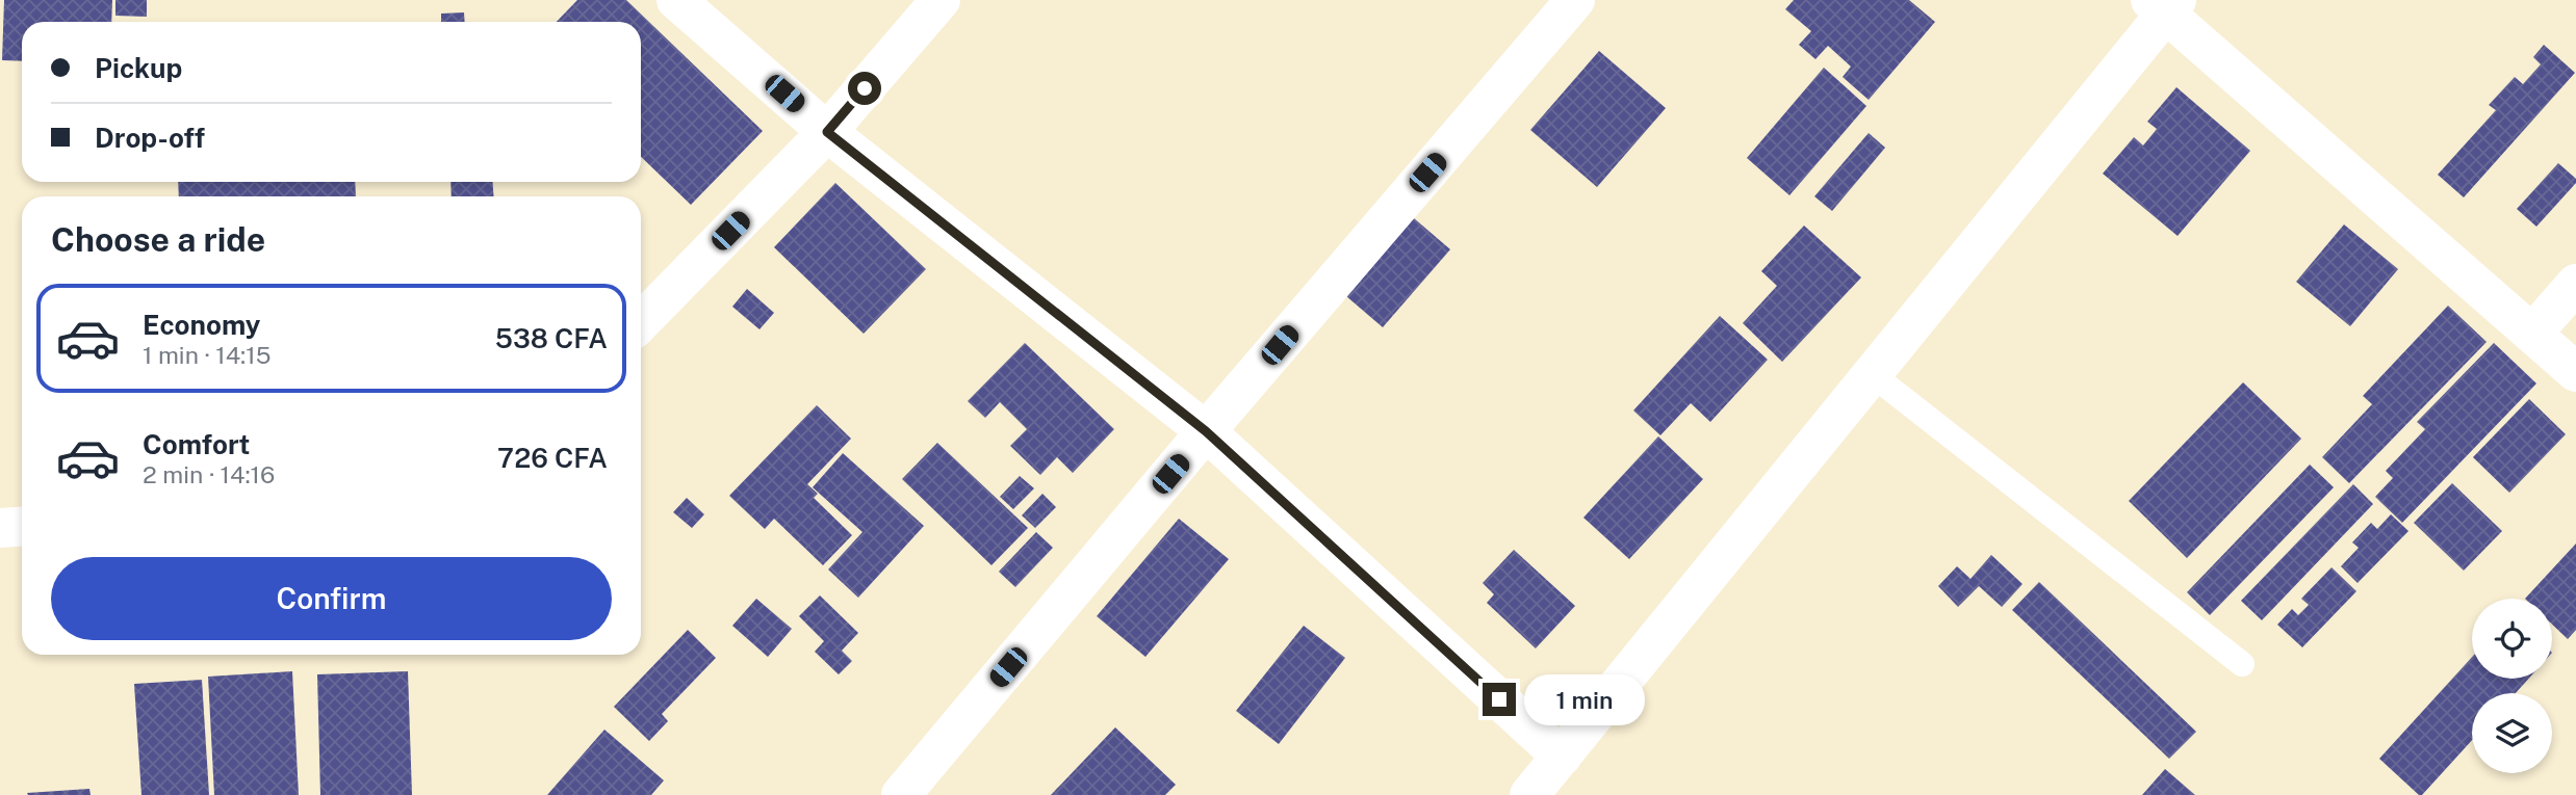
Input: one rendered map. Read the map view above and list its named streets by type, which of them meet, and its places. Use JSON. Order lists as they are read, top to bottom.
{
  "page": {
    "banner": ["Pickup", "Drop-off"],
    "heading": "Choose a ride",
    "list": [
      {
        "name": "Economy",
        "note": "1 min · 14:15",
        "value": "538 CFA"
      },
      {
        "name": "Comfort",
        "note": "2 min · 14:16",
        "value": "726 CFA"
      }
    ],
    "buttons": "Confirm",
    "bubble": "1 min"
  }
}
